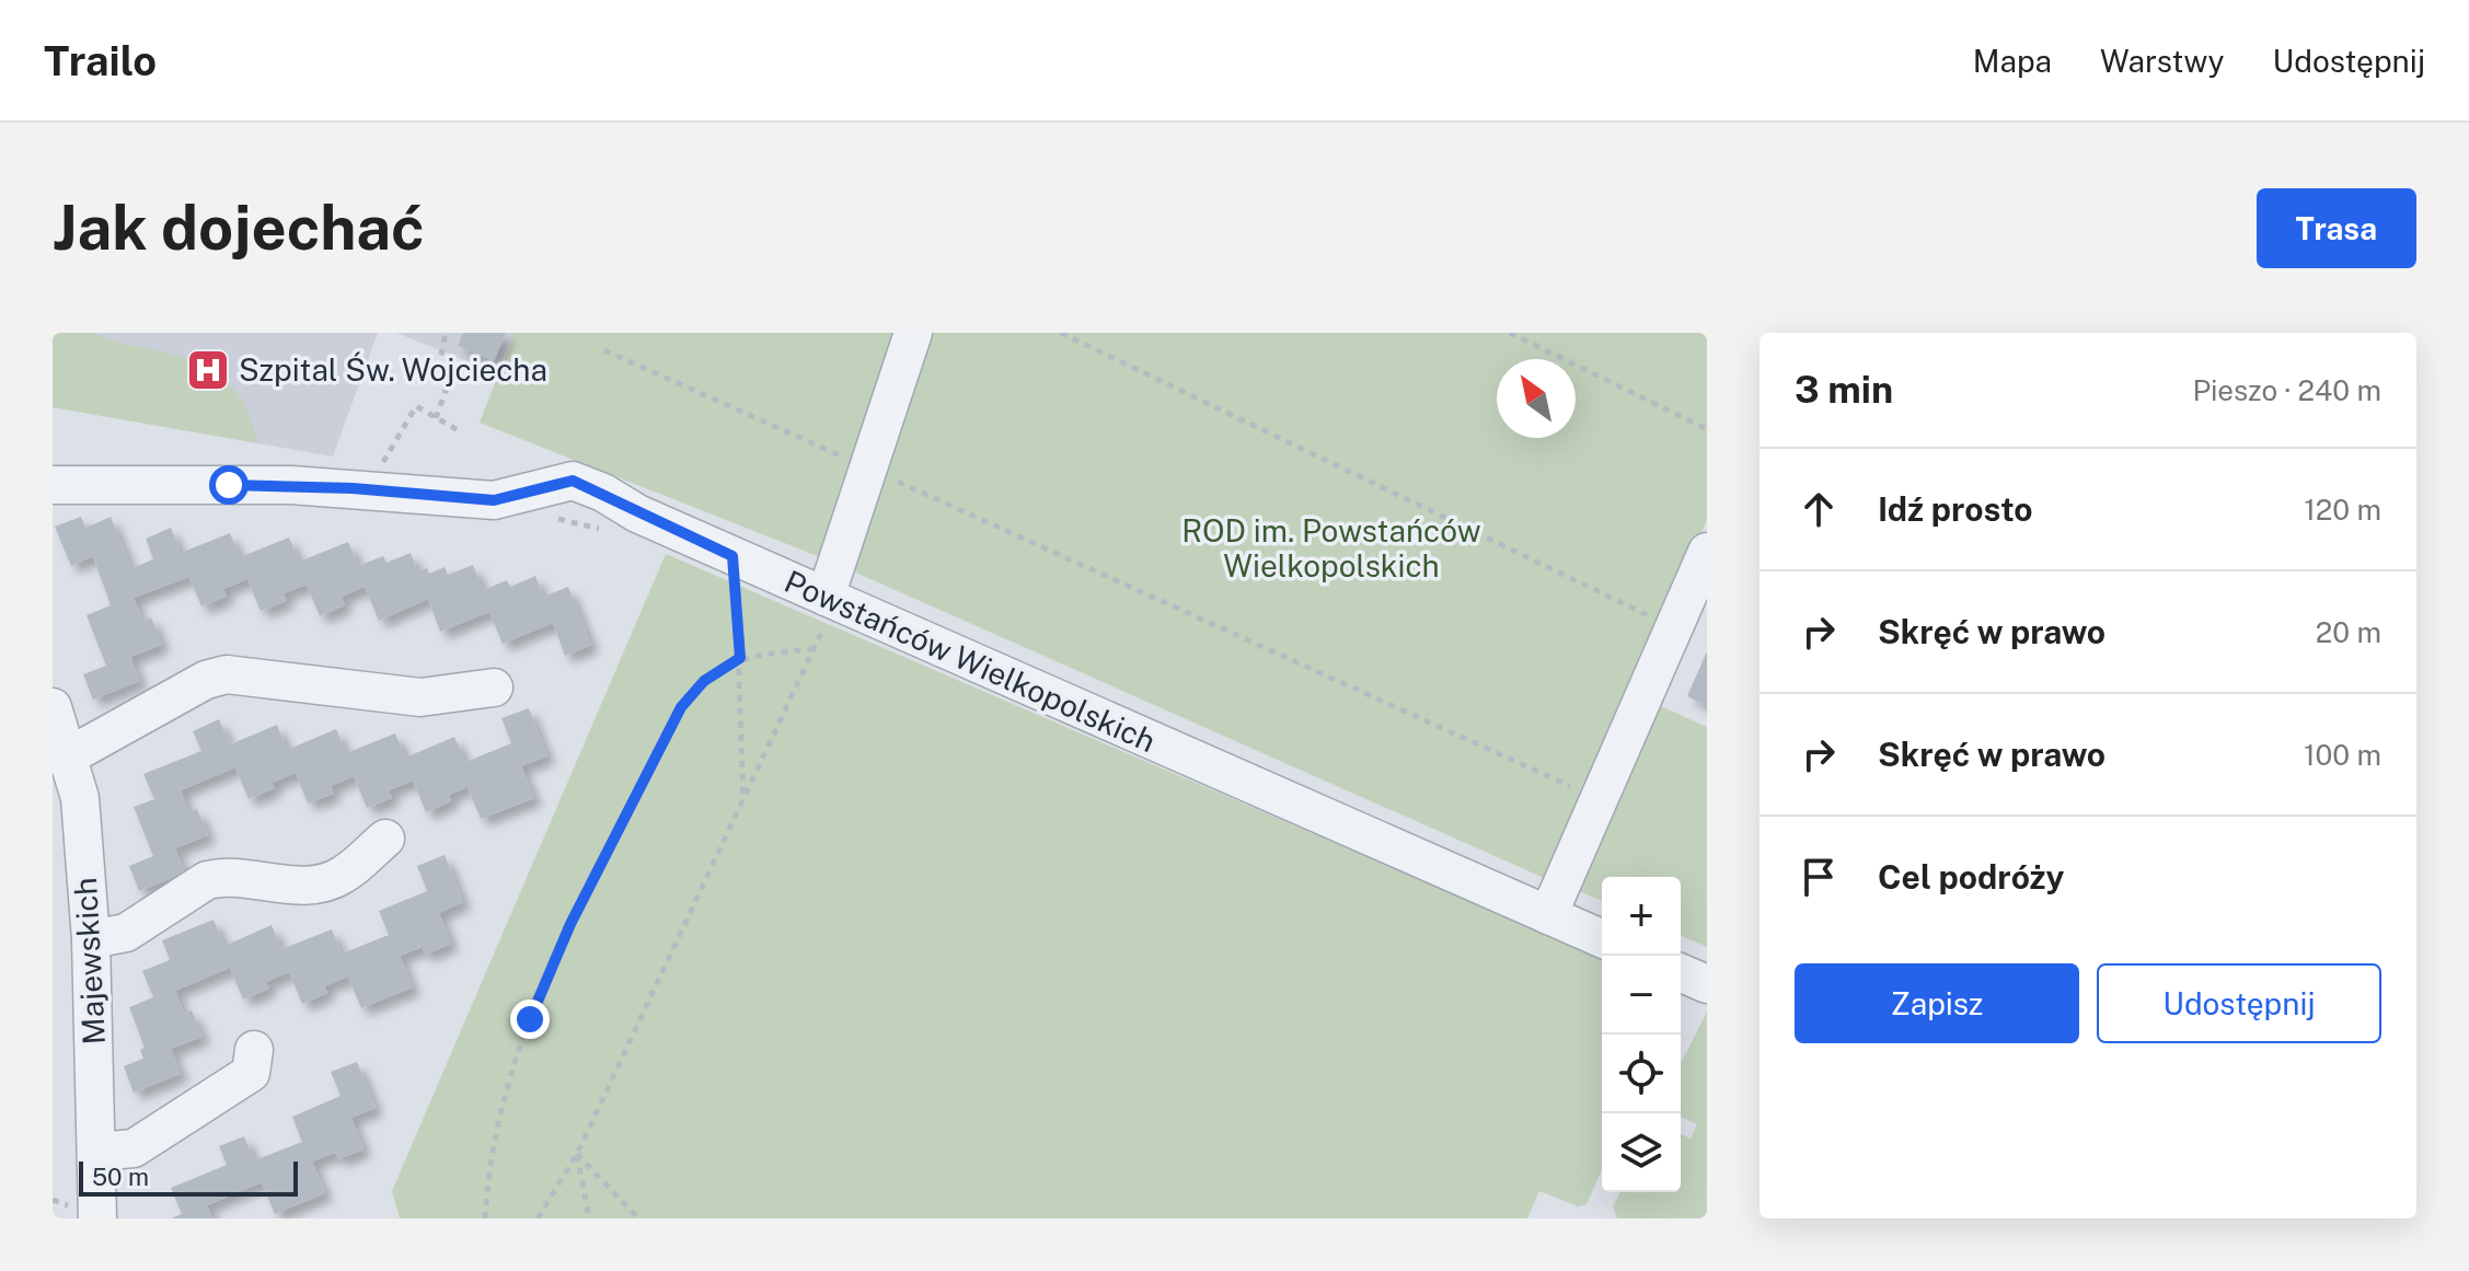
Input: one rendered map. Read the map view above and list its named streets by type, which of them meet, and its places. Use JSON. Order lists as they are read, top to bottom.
{
  "streets": {
    "street": ["Powstańców Wielkopolskich", "Majewskich"]
  },
  "parks": ["ROD im. Powstańców Wielkopolskich"],
  "places": {
    "hospital": ["Szpital Św. Wojciecha"]
  },
  "scale_bar": "50 m",
  "north": "top left",
  "page": {
    "header": "Trailo",
    "nav": ["Mapa", "Warstwy", "Udostępnij"],
    "buttons": [
      "Trasa",
      ["Zapisz", "Udostępnij"]
    ],
    "title": "Jak dojechać",
    "heading": ["3 min", "Pieszo · 240 m"],
    "list": [
      ["Idź prosto", "120 m"],
      ["Skręć w prawo", "20 m"],
      ["Skręć w prawo", "100 m"],
      "Cel podróży"
    ],
    "map_buttons": ["+", "−"],
    "scale": "50 m"
  }
}
